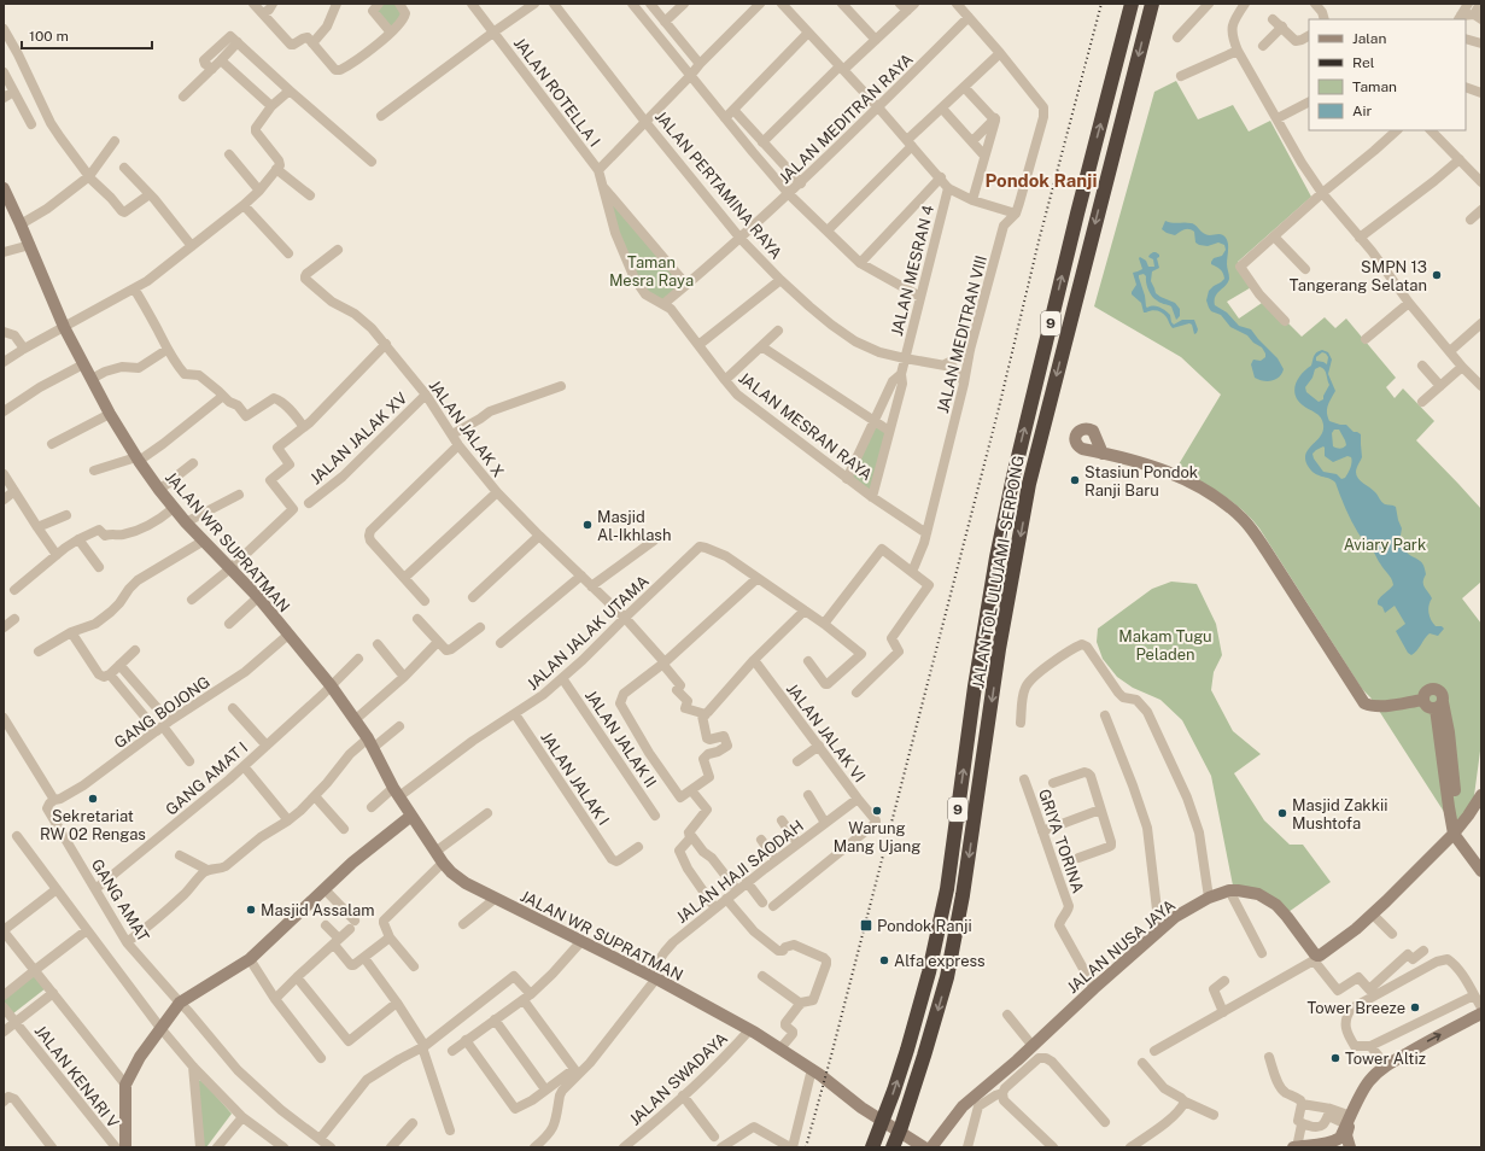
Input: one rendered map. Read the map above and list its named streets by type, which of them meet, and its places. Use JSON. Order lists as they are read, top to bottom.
{
  "streets": {
    "highway": ["9", "JALAN TOL ULUJAMI–SERPONG"],
    "street": [
      "JALAN ROTELLA I",
      "JALAN MEDITRAN RAYA",
      "JALAN PERTAMINA RAYA",
      "JALAN MESRAN 4",
      "JALAN MEDITRAN VIII",
      "JALAN MESRAN RAYA",
      "JALAN JALAK X",
      "JALAN JALAK XV",
      "JALAN WR SUPRATMAN",
      "JALAN JALAK UTAMA",
      "GANG BOJONG",
      "JALAN JALAK VI",
      "JALAN JALAK II",
      "GANG AMAT I",
      "JALAN JALAK I",
      "GRIYA TORINA",
      "JALAN HAJI SAODAH",
      "GANG AMAT",
      "JALAN NUSA JAYA",
      "JALAN KENARI V",
      "JALAN SWADAYA"
    ]
  },
  "crossings": [
    ["JALAN ROTELLA I", "JALAN MESRAN RAYA"],
    ["JALAN MEDITRAN RAYA", "JALAN PERTAMINA RAYA"],
    ["JALAN PERTAMINA RAYA", "JALAN MESRAN 4"],
    ["JALAN MESRAN 4", "JALAN MESRAN RAYA"],
    ["JALAN MEDITRAN VIII", "JALAN MESRAN RAYA"],
    ["JALAN JALAK X", "JALAN JALAK XV"],
    ["JALAN JALAK X", "JALAN JALAK UTAMA"],
    ["JALAN WR SUPRATMAN", "JALAN JALAK UTAMA"],
    ["JALAN WR SUPRATMAN", "GANG BOJONG"],
    ["JALAN WR SUPRATMAN", "GANG AMAT I"],
    ["JALAN WR SUPRATMAN", "JALAN HAJI SAODAH"],
    ["JALAN WR SUPRATMAN", "JALAN SWADAYA"],
    ["JALAN JALAK UTAMA", "JALAN JALAK II"],
    ["JALAN JALAK UTAMA", "JALAN JALAK I"],
    ["GANG BOJONG", "GANG AMAT"],
    ["JALAN JALAK VI", "JALAN HAJI SAODAH"],
    ["GANG AMAT I", "GANG AMAT"],
    ["GRIYA TORINA", "JALAN NUSA JAYA"]
  ],
  "districts": ["Pondok Ranji"],
  "parks": ["Taman Mesra Raya", "Aviary Park", "Makam Tugu Peladen"],
  "places": {
    "other": [
      "SMPN 13 Tangerang Selatan",
      "Stasiun Pondok Ranji Baru",
      "Masjid Al-Ikhlash",
      "Sekretariat RW 02 Rengas",
      "Warung Mang Ujang",
      "Masjid Zakkii Mushtofa",
      "Masjid Assalam",
      "Alfa express",
      "Tower Breeze",
      "Tower Altiz"
    ],
    "transit": ["Pondok Ranji"]
  },
  "legend": [
    "Jalan",
    "Rel",
    "Taman",
    "Air"
  ],
  "scale_bar": "100 m"
}
